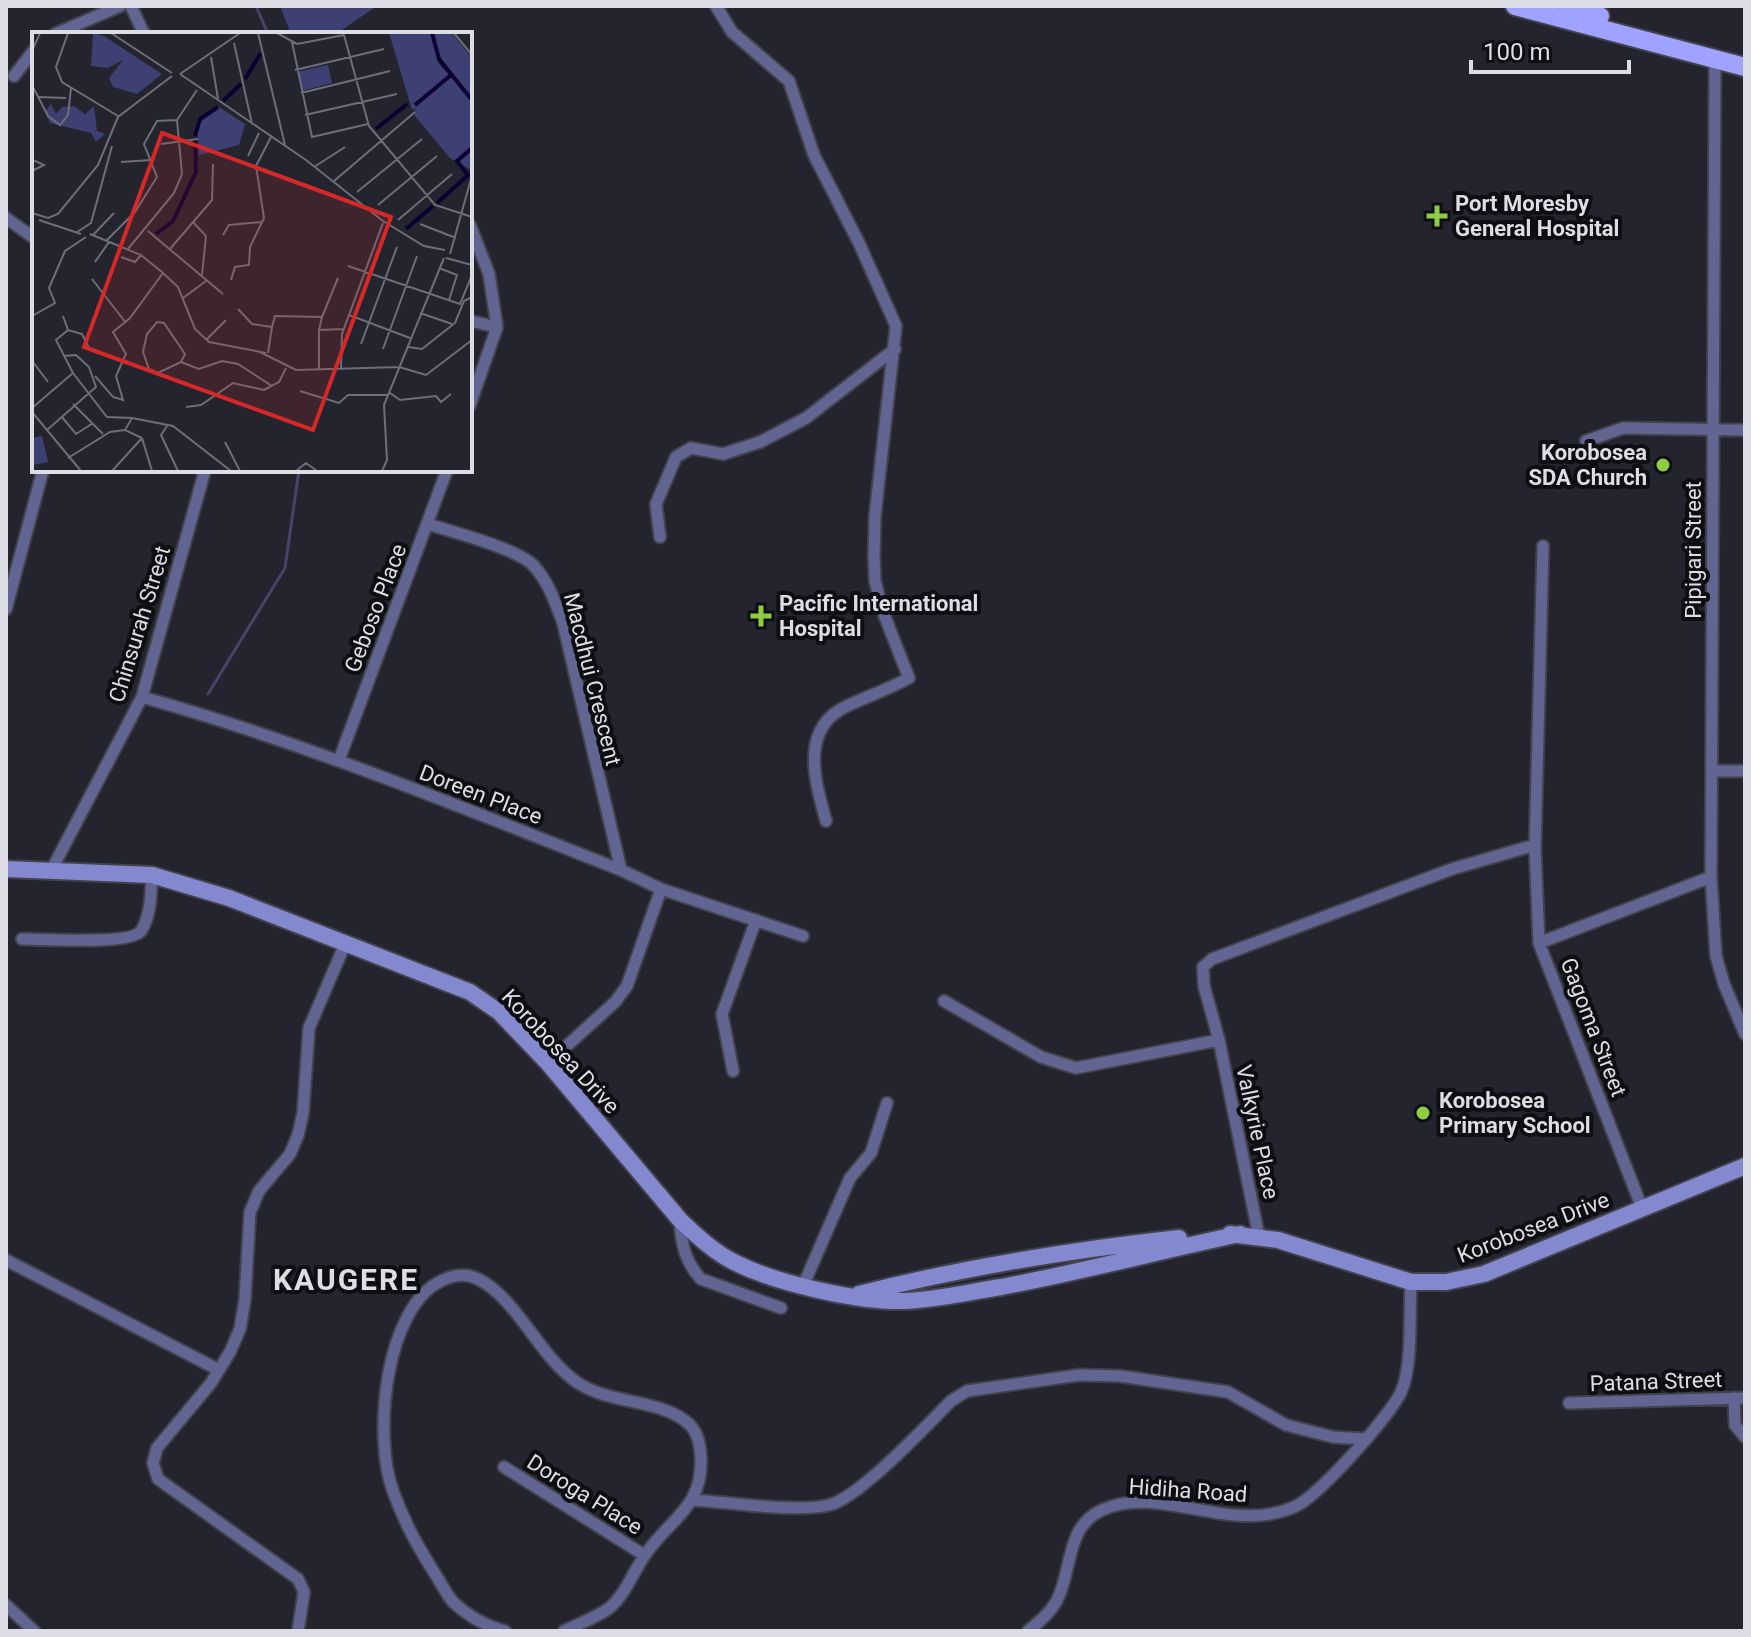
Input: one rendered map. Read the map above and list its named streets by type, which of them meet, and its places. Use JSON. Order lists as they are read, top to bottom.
{
  "streets": {
    "main road": ["Korobosea Drive"],
    "street": [
      "Pipigari Street",
      "Geboso Place",
      "Chinsurah Street",
      "Macdhui Crescent",
      "Doreen Place",
      "Gagoma Street",
      "Valkyrie Place",
      "Patana Street",
      "Hidiha Road",
      "Doroga Place"
    ]
  },
  "crossings": [
    ["Pipigari Street", "Gagoma Street"],
    ["Geboso Place", "Macdhui Crescent"],
    ["Geboso Place", "Doreen Place"],
    ["Chinsurah Street", "Doreen Place"],
    ["Chinsurah Street", "Korobosea Drive"],
    ["Macdhui Crescent", "Doreen Place"],
    ["Gagoma Street", "Korobosea Drive"],
    ["Korobosea Drive", "Valkyrie Place"],
    ["Korobosea Drive", "Hidiha Road"]
  ],
  "districts": ["KAUGERE"],
  "places": {
    "health": ["Port Moresby General Hospital", "Pacific International Hospital"],
    "other": ["Korobosea SDA Church", "Korobosea Primary School"]
  },
  "scale_bar": "100 m"
}
